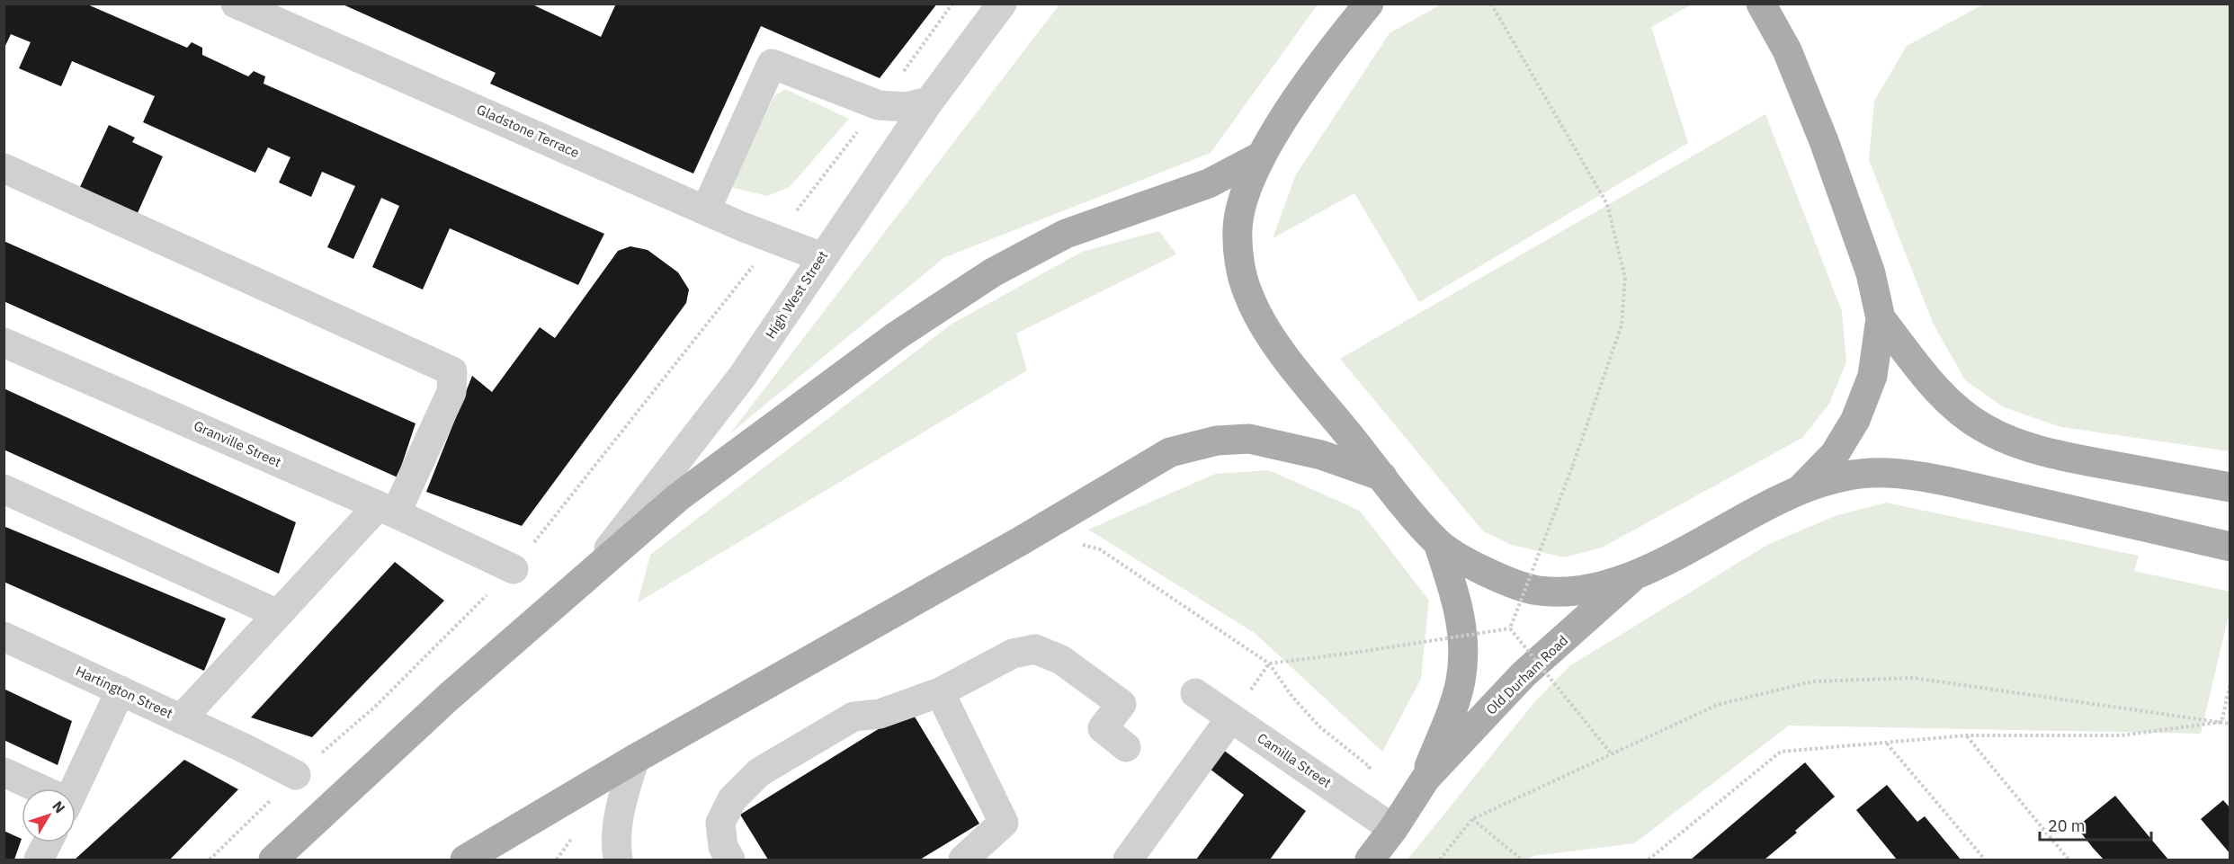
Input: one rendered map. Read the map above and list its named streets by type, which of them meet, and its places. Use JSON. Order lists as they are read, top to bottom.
{
  "streets": {
    "main road": ["Old Durham Road"],
    "street": [
      "Gladstone Terrace",
      "High West Street",
      "Granville Street",
      "Hartington Street",
      "Camilla Street"
    ]
  },
  "crossings": [
    ["Gladstone Terrace", "High West Street"],
    ["Old Durham Road", "Camilla Street"]
  ],
  "scale_bar": "20 m",
  "north": "top right"
}
